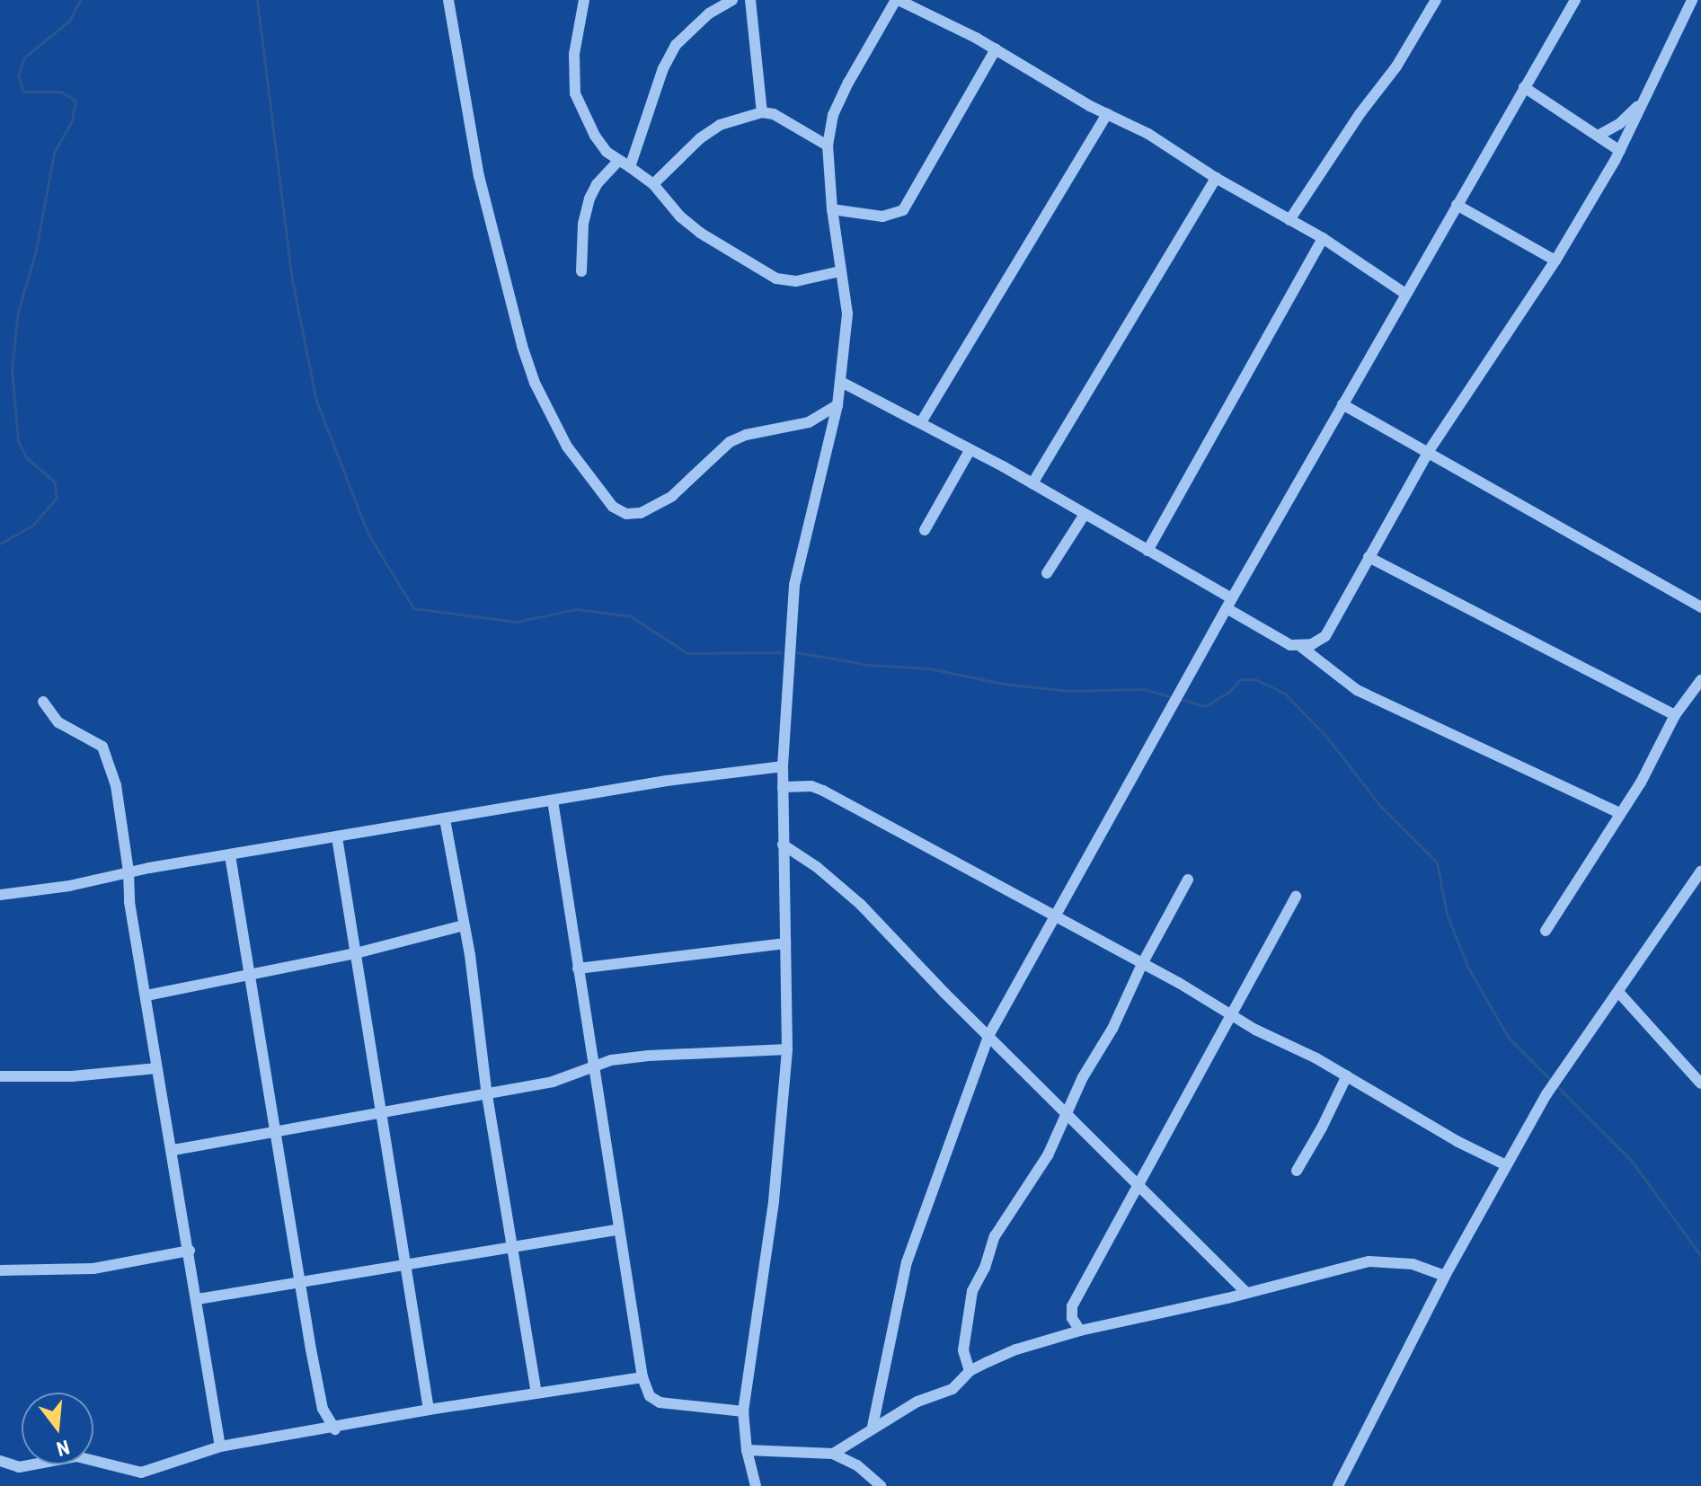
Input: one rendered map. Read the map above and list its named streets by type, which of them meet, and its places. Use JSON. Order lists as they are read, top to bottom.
{
  "north": "bottom"
}
